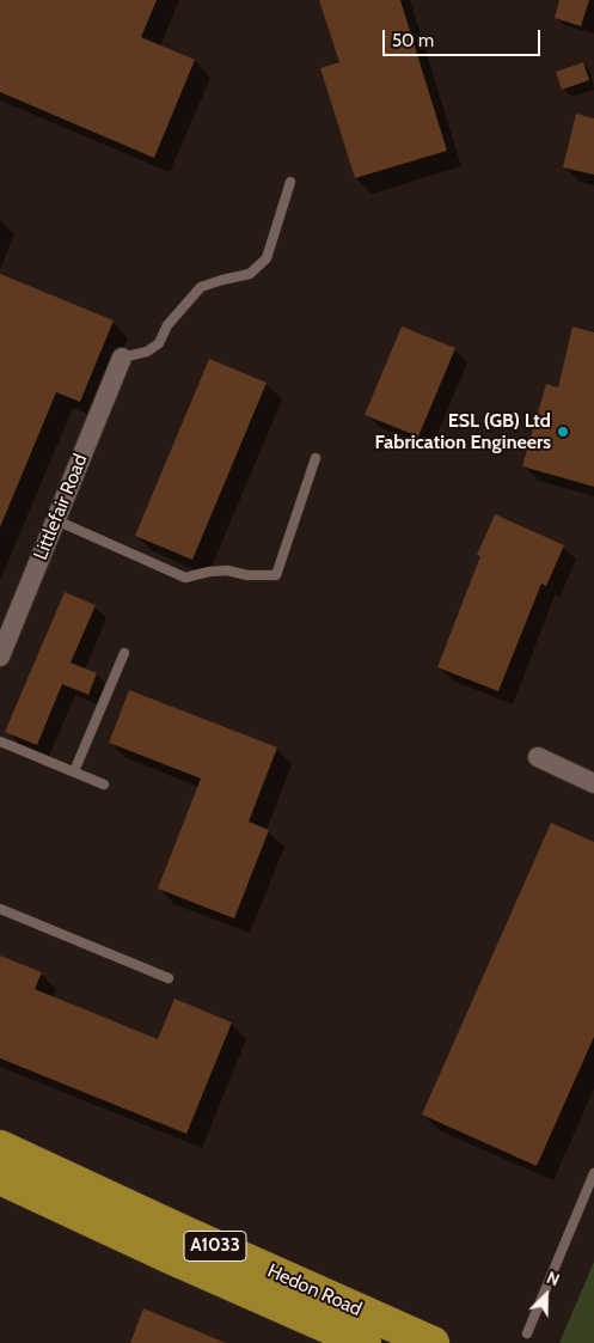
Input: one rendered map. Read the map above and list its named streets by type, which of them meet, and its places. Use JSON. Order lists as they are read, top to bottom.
{
  "streets": {
    "highway": ["A1033", "Hedon Road"],
    "street": ["Littlefair Road"]
  },
  "places": ["ESL (GB) Ltd Fabrication Engineers"],
  "scale_bar": "50 m",
  "north": "top right"
}
